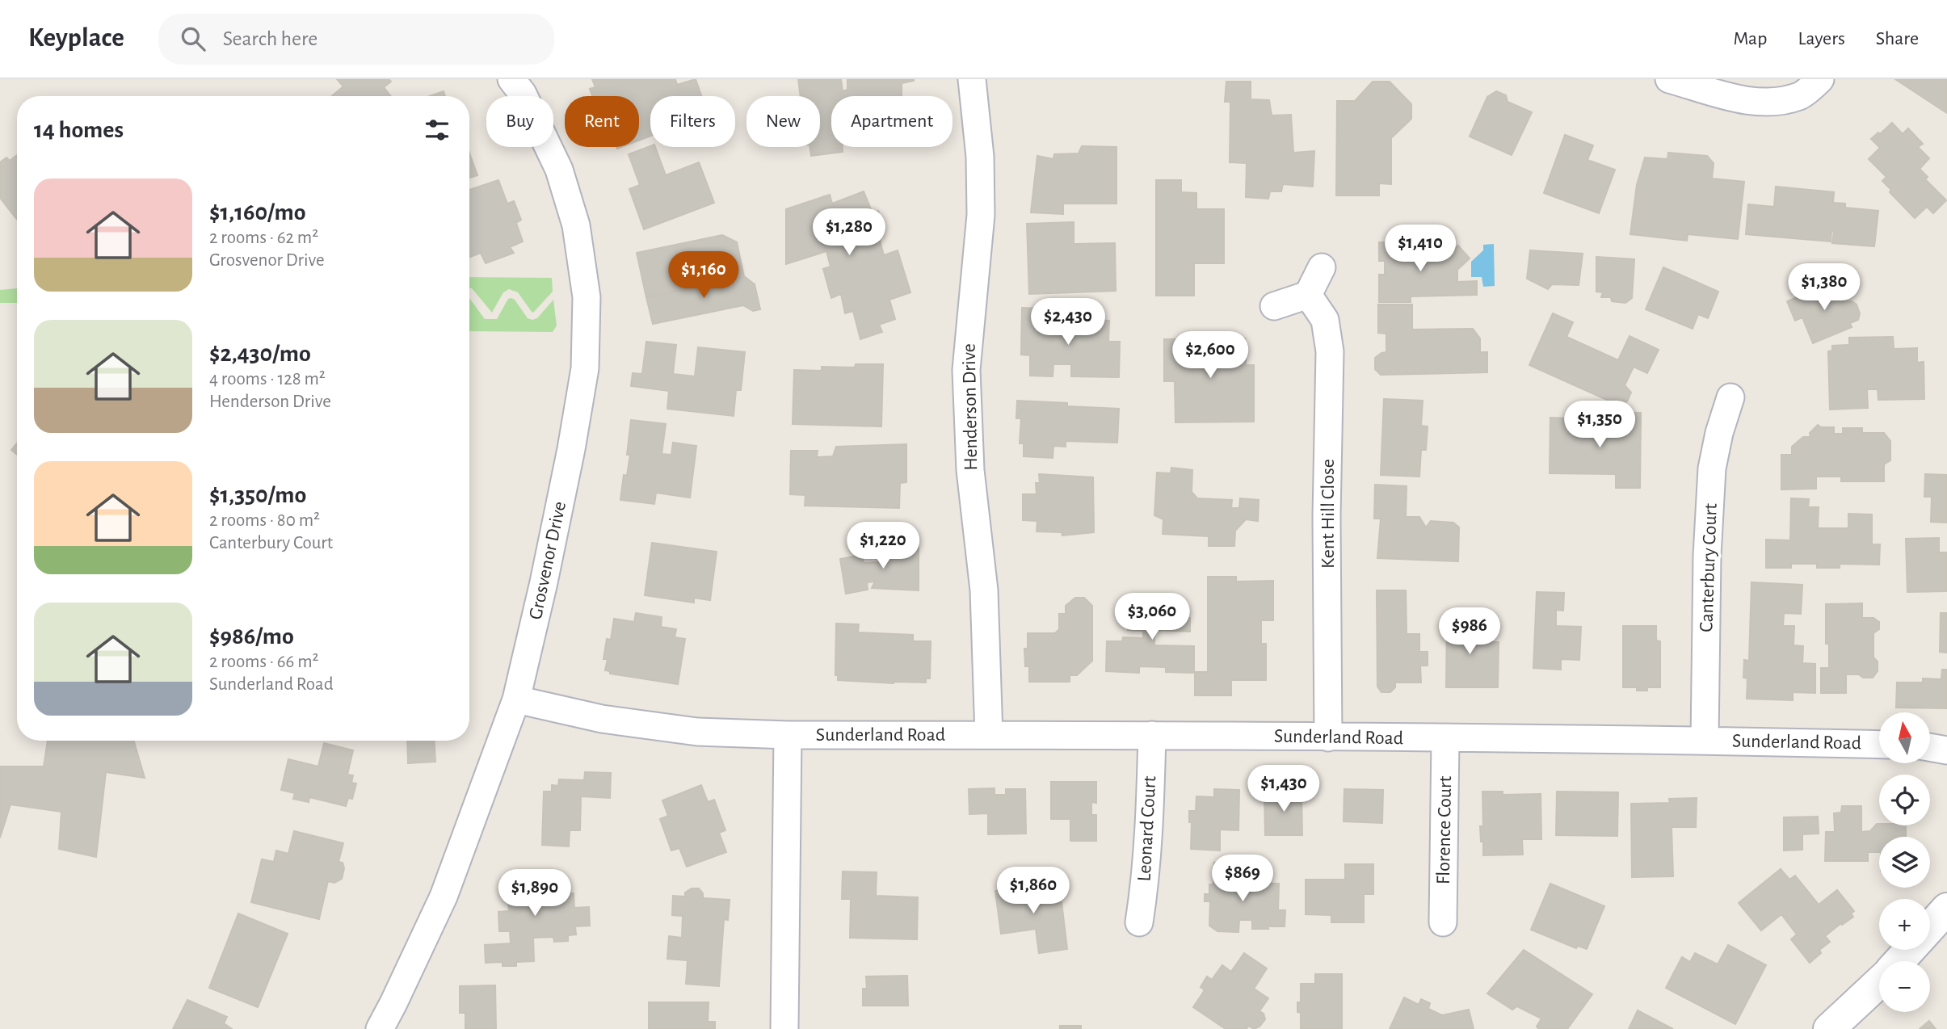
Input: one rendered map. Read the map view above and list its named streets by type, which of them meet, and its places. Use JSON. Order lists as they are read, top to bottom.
{
  "streets": {
    "street": [
      "Henderson Drive",
      "Kent Hill Close",
      "Grosvenor Drive",
      "Canterbury Court",
      "Sunderland Road",
      "Leonard Court",
      "Florence Court"
    ]
  },
  "crossings": [
    ["Henderson Drive", "Sunderland Road"],
    ["Kent Hill Close", "Sunderland Road"],
    ["Grosvenor Drive", "Sunderland Road"],
    ["Canterbury Court", "Sunderland Road"],
    ["Sunderland Road", "Leonard Court"],
    ["Sunderland Road", "Florence Court"]
  ],
  "north": "top",
  "page": {
    "header": "Keyplace",
    "search": "Search here",
    "nav": ["Map", "Layers", "Share"],
    "chip": [
      "Buy",
      "Rent",
      "Filters",
      "New",
      "Apartment"
    ],
    "heading": "14 homes",
    "list": [
      {
        "name": "$1,160/mo",
        "note": "2 rooms · 62 m² · Grosvenor Drive"
      },
      {
        "name": "$2,430/mo",
        "note": "4 rooms · 128 m² · Henderson Drive"
      },
      {
        "name": "$1,350/mo",
        "note": "2 rooms · 80 m² · Canterbury Court"
      },
      {
        "name": "$986/mo",
        "note": "2 rooms · 66 m² · Sunderland Road"
      }
    ],
    "price": [
      "$1,280",
      "$1,410",
      "$1,160",
      "$1,380",
      "$2,430",
      "$2,600",
      "$1,350",
      "$1,220",
      "$3,060",
      "$986",
      "$1,430",
      "$869",
      "$1,860",
      "$1,890"
    ],
    "map_buttons": ["+", "−"]
  }
}
